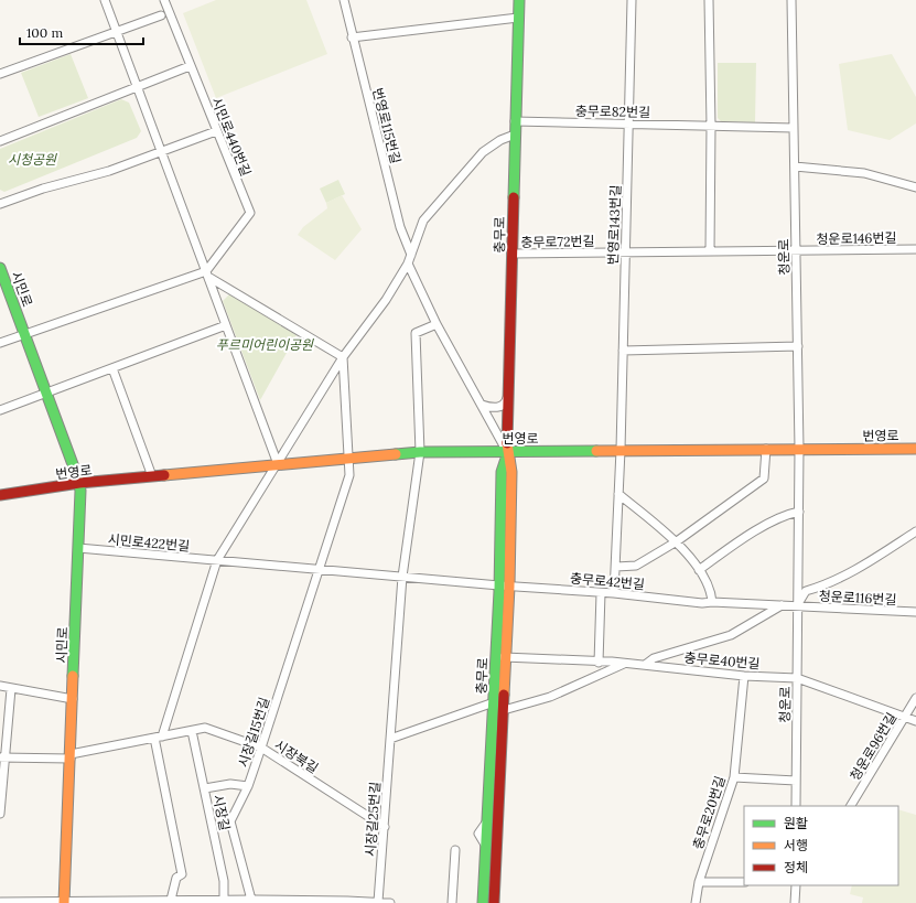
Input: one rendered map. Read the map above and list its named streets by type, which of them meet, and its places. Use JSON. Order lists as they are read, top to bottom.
{
  "streets": {
    "main road": ["충무로", "시민로", "번영로"],
    "street": [
      "충무로82번길",
      "번영로115번길",
      "시민로440번길",
      "번영로143번길",
      "청운로146번길",
      "충무로72번길",
      "청운로",
      "시민로422번길",
      "충무로42번길",
      "청운로116번길",
      "충무로40번길",
      "시장길15번길",
      "청운로96번길",
      "시장북길",
      "시장길",
      "충무로20번길",
      "시장길25번길"
    ]
  },
  "crossings": [
    ["충무로82번길", "번영로143번길"],
    ["충무로82번길", "충무로"],
    ["충무로82번길", "청운로"],
    ["번영로143번길", "충무로72번길"],
    ["번영로143번길", "번영로"],
    ["충무로", "충무로72번길"],
    ["충무로", "번영로"],
    ["충무로", "시민로422번길"],
    ["충무로", "충무로42번길"],
    ["충무로", "충무로40번길"],
    ["청운로146번길", "충무로72번길"],
    ["청운로146번길", "청운로"],
    ["충무로72번길", "청운로"],
    ["청운로", "번영로"],
    ["청운로", "충무로42번길"],
    ["청운로", "청운로116번길"],
    ["청운로", "충무로40번길"],
    ["시민로", "번영로"],
    ["시민로", "시민로422번길"],
    ["시민로", "시장북길"],
    ["시민로422번길", "충무로42번길"],
    ["시민로422번길", "시장길15번길"],
    ["시민로422번길", "시장길25번길"],
    ["충무로42번길", "청운로116번길"],
    ["충무로42번길", "충무로40번길"],
    ["충무로40번길", "청운로96번길"],
    ["충무로40번길", "충무로20번길"],
    ["시장길15번길", "시장북길"],
    ["시장북길", "시장길"],
    ["시장북길", "시장길25번길"]
  ],
  "parks": ["시청공원", "푸르미어린이공원"],
  "legend": ["원활", "서행", "정체"],
  "scale_bar": "100 m"
}
